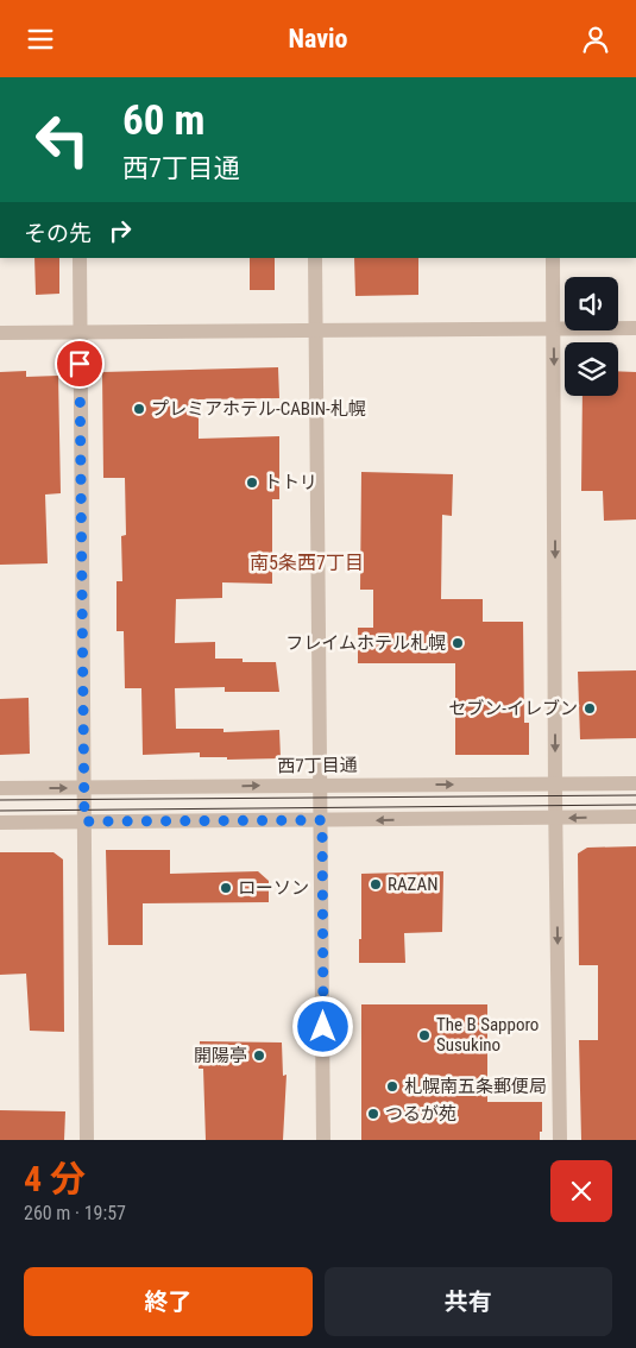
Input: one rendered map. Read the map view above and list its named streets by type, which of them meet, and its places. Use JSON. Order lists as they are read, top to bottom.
{
  "streets": {
    "street": ["西7丁目通"]
  },
  "districts": ["南5条西7丁目"],
  "places": [
    "プレミアホテル-CABIN-札幌",
    "トトリ",
    "フレイムホテル札幌",
    "セブン-イレブン",
    "RAZAN",
    "ローソン",
    "The B Sapporo Susukino",
    "開陽亭",
    "札幌南五条郵便局",
    "つるが苑"
  ],
  "page": {
    "header": "Navio",
    "turn": ["60 m", "西7丁目通"],
    "then": "その先",
    "heading": ["4 分", "260 m · 19:57"],
    "buttons": ["終了", "共有"]
  }
}
